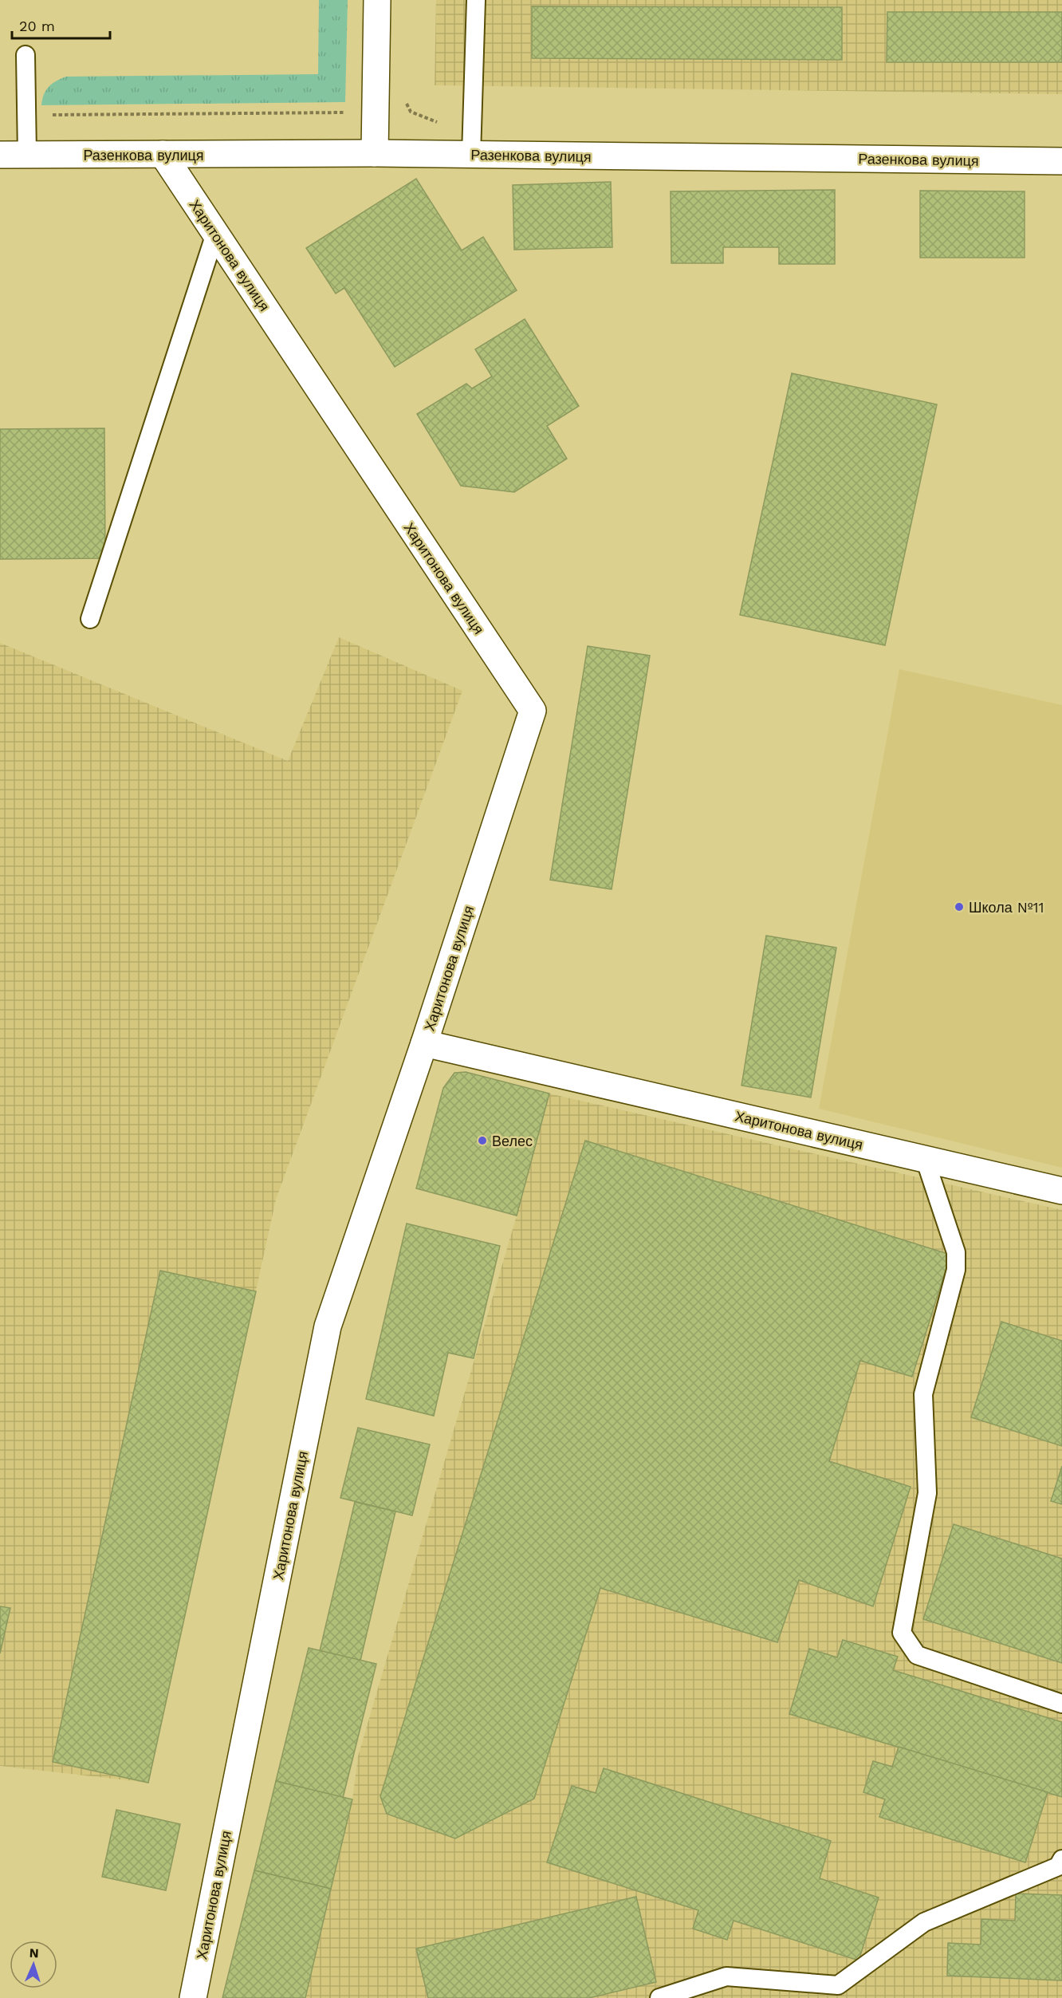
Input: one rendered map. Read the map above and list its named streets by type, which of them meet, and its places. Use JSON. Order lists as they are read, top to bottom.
{
  "streets": {
    "street": ["Разенкова вулиця", "Харитонова вулиця"]
  },
  "crossings": [
    ["Разенкова вулиця", "Харитонова вулиця"]
  ],
  "places": ["Школа №11", "Велес"],
  "scale_bar": "20 m",
  "north": "top"
}
